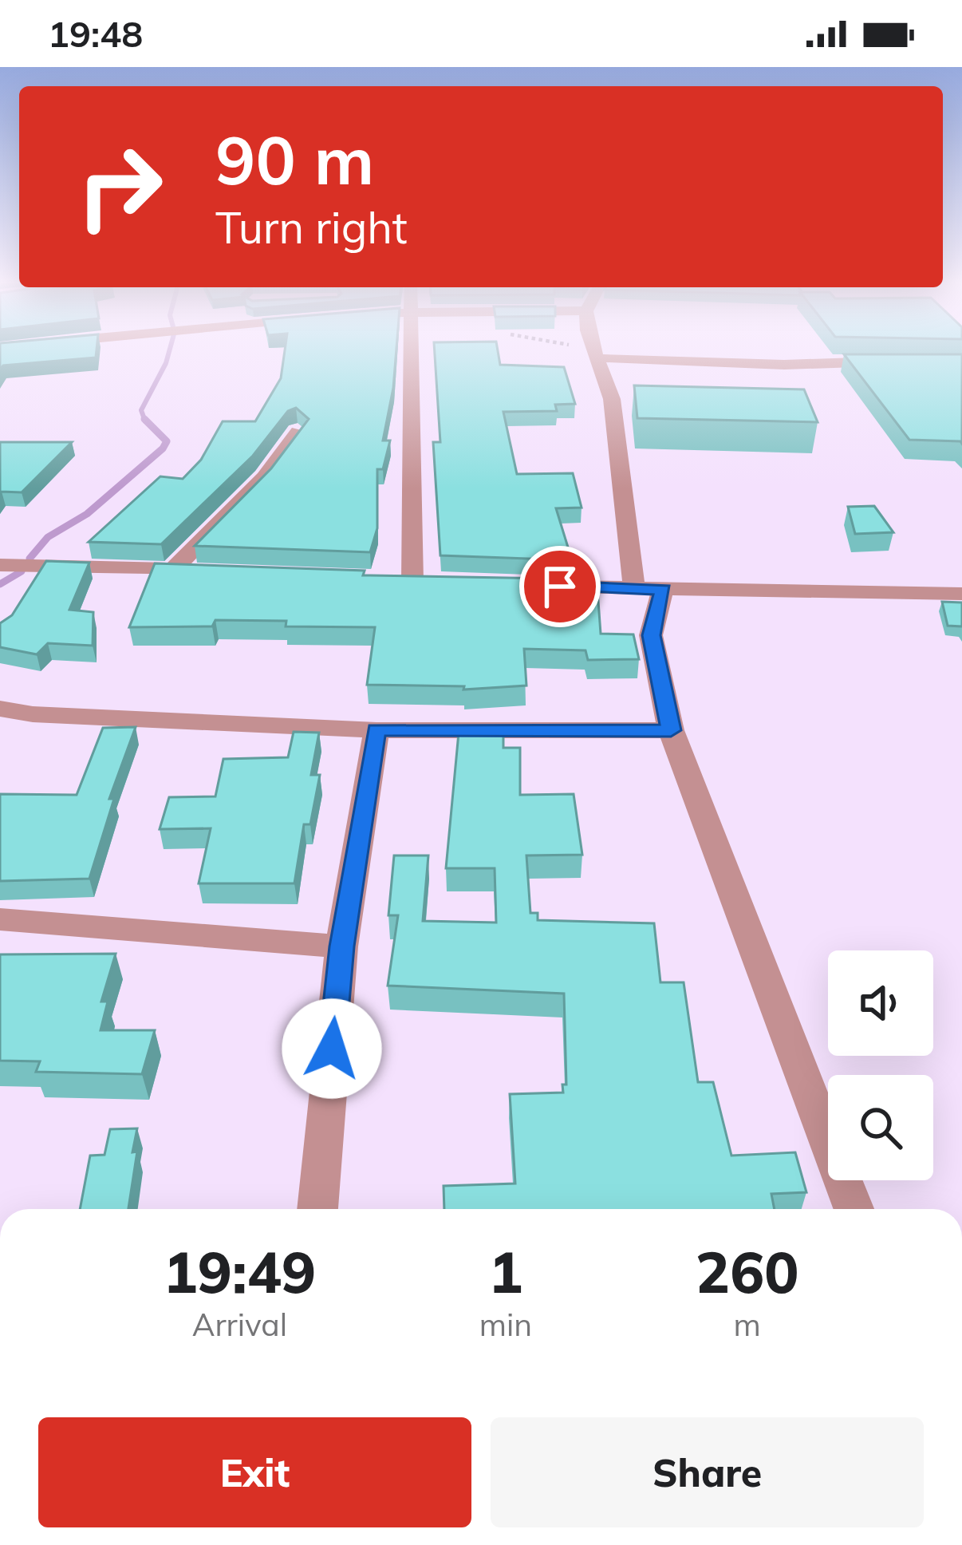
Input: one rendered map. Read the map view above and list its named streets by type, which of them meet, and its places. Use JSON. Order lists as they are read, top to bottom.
{
  "page": {
    "status": "19:48",
    "turn": ["90 m", "Turn right"],
    "eta": [
      "19:49",
      "Arrival",
      "1",
      "min",
      "260",
      "m"
    ],
    "buttons": ["Exit", "Share"]
  }
}
